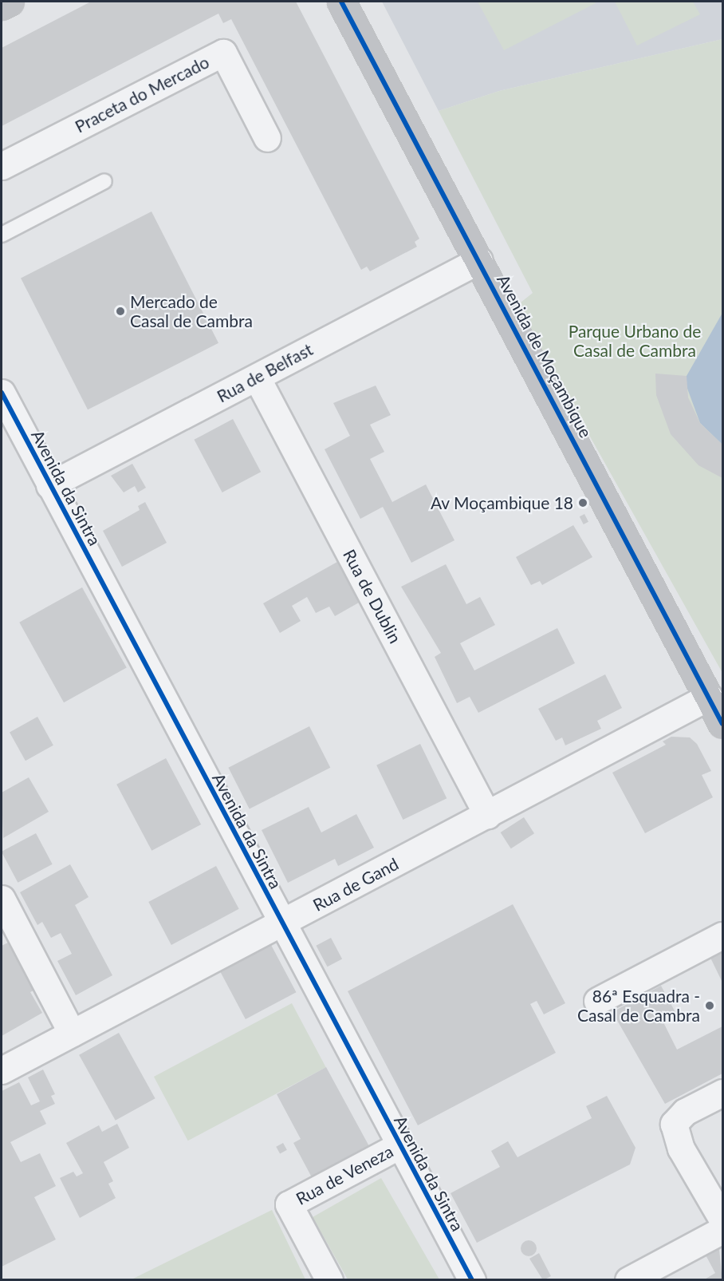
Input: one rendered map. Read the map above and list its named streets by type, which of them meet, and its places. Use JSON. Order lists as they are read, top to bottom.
{
  "streets": {
    "street": [
      "Praceta do Mercado",
      "Avenida de Moçambique",
      "Rua de Belfast",
      "Avenida da Sintra",
      "Rua de Dublin",
      "Rua de Gand",
      "Rua de Veneza"
    ]
  },
  "crossings": [
    ["Avenida de Moçambique", "Rua de Belfast"],
    ["Avenida de Moçambique", "Rua de Gand"],
    ["Rua de Belfast", "Avenida da Sintra"],
    ["Rua de Belfast", "Rua de Dublin"],
    ["Avenida da Sintra", "Rua de Gand"],
    ["Avenida da Sintra", "Rua de Veneza"],
    ["Rua de Dublin", "Rua de Gand"]
  ],
  "parks": ["Parque Urbano de Casal de Cambra"],
  "places": ["Mercado de Casal de Cambra", "Av Moçambique 18", "86ª Esquadra - Casal de Cambra"]
}
